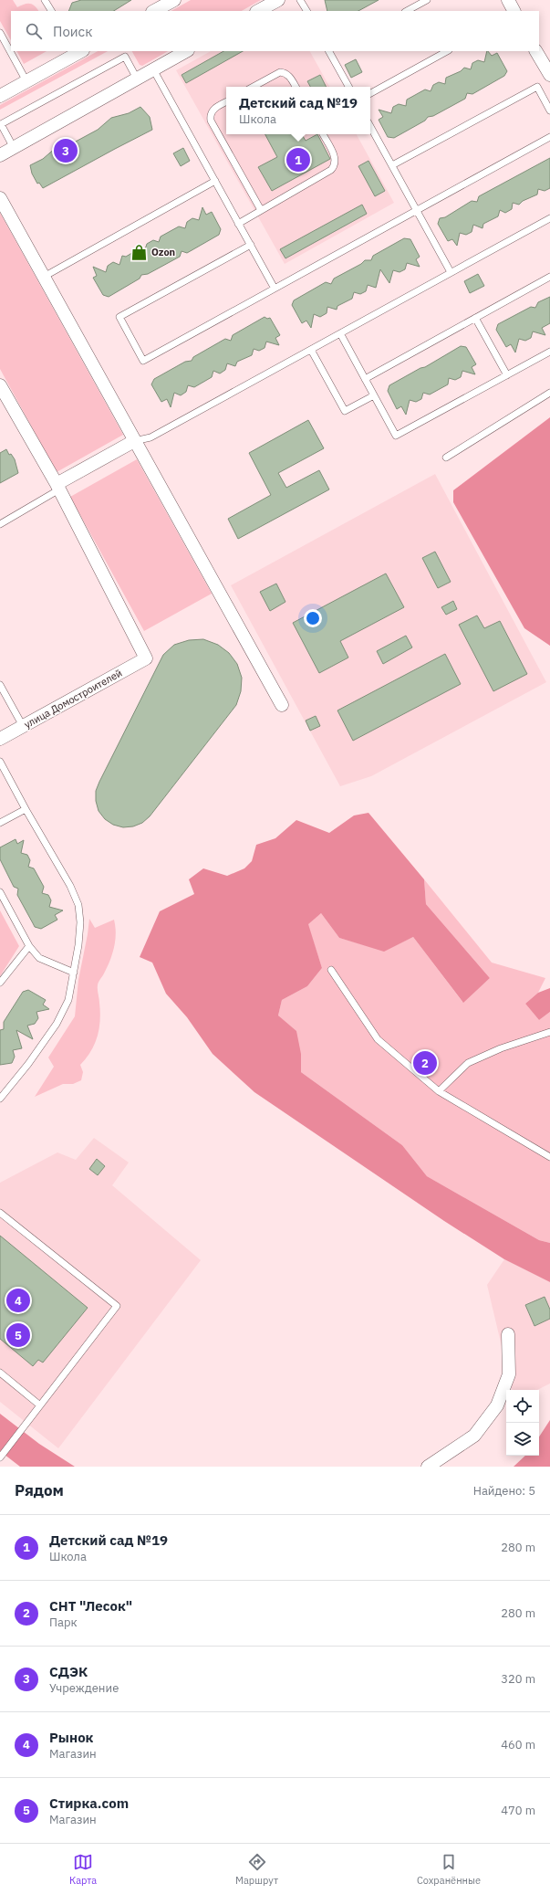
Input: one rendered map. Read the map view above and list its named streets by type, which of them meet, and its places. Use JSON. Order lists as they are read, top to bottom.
{
  "streets": {
    "street": ["улица Домостроителей"]
  },
  "places": {
    "shop": ["Ozon"]
  },
  "page": {
    "search": "Поиск",
    "popup": ["Детский сад №19", "Школа"],
    "pins": [
      "3",
      "1",
      "2",
      "4",
      "5"
    ],
    "heading": ["Рядом", "Найдено: 5"],
    "list": [
      {
        "mark": "1",
        "name": "Детский сад №19",
        "note": "Школа",
        "value": "280 m"
      },
      {
        "mark": "2",
        "name": "СНТ \"Лесок\"",
        "note": "Парк",
        "value": "280 m"
      },
      {
        "mark": "3",
        "name": "СДЭК",
        "note": "Учреждение",
        "value": "320 m"
      },
      {
        "mark": "4",
        "name": "Рынок",
        "note": "Магазин",
        "value": "460 m"
      },
      {
        "mark": "5",
        "name": "Стирка.com",
        "note": "Магазин",
        "value": "470 m"
      }
    ],
    "nav": ["Карта", "Маршрут", "Сохранённые"]
  }
}
